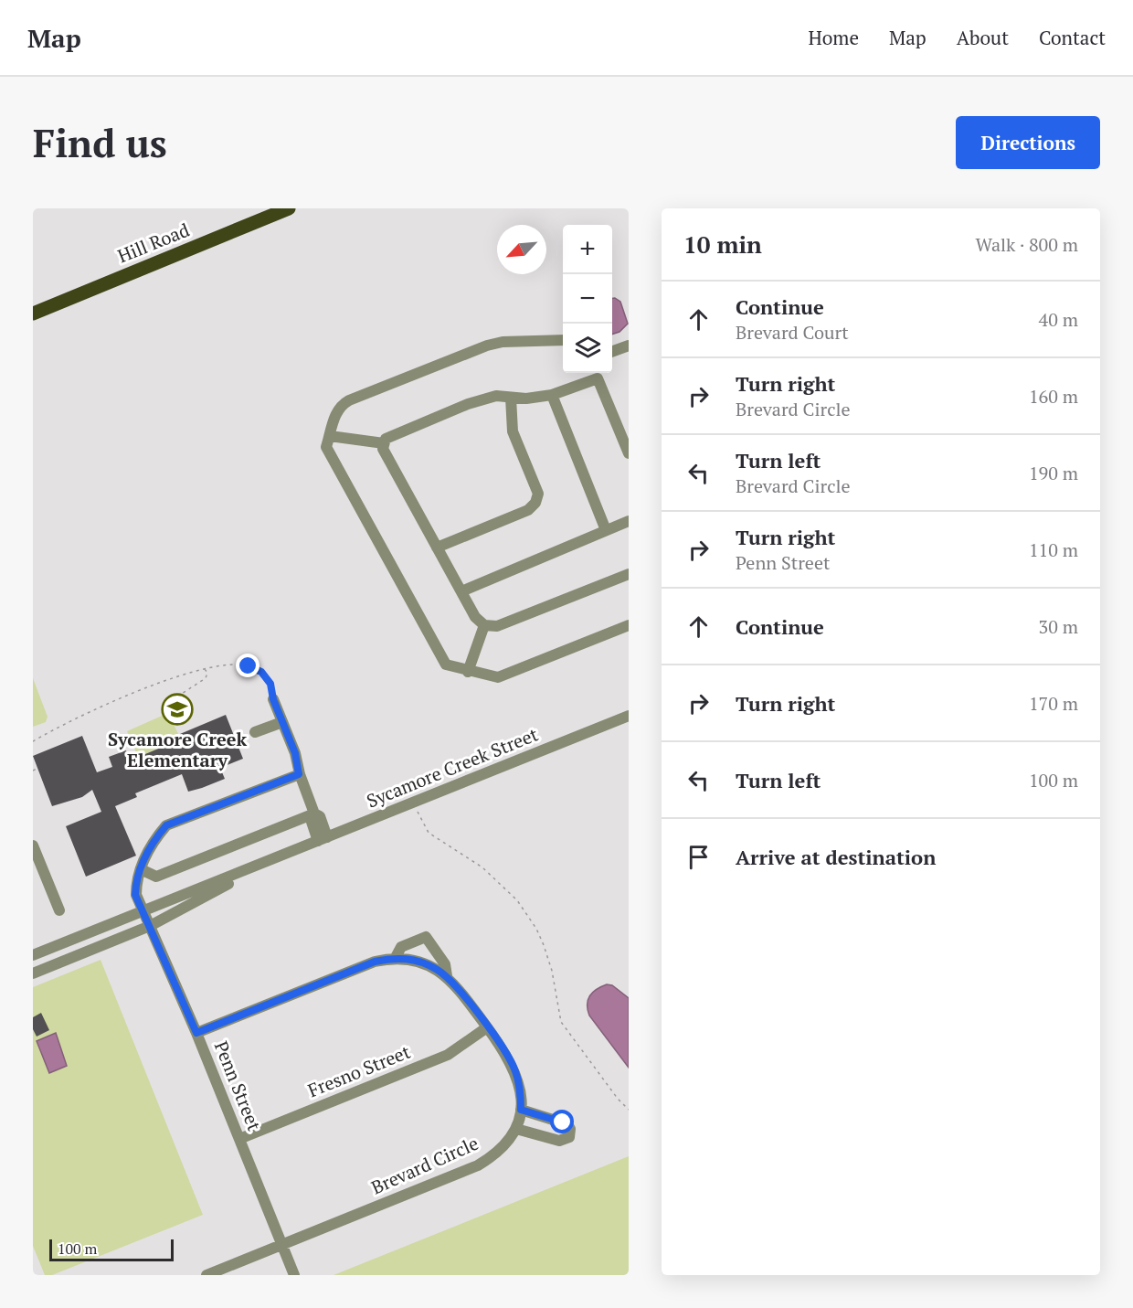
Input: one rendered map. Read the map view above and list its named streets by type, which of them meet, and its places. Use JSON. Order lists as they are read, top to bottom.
{
  "streets": {
    "main road": ["Hill Road"],
    "street": [
      "Sycamore Creek Street",
      "Fresno Street",
      "Penn Street",
      "Brevard Circle"
    ]
  },
  "crossings": [
    ["Sycamore Creek Street", "Penn Street"],
    ["Fresno Street", "Penn Street"],
    ["Penn Street", "Brevard Circle"]
  ],
  "places": {
    "school or university": ["Sycamore Creek Elementary"]
  },
  "scale_bar": "100 m",
  "north": "bottom left",
  "page": {
    "header": "Map",
    "nav": [
      "Home",
      "Map",
      "About",
      "Contact"
    ],
    "buttons": "Directions",
    "title": "Find us",
    "heading": ["10 min", "Walk · 800 m"],
    "map_buttons": ["+", "−"],
    "list": [
      ["Continue", "Brevard Court", "40 m"],
      ["Turn right", "Brevard Circle", "160 m"],
      ["Turn left", "Brevard Circle", "190 m"],
      ["Turn right", "Penn Street", "110 m"],
      ["Continue", "30 m"],
      ["Turn right", "170 m"],
      ["Turn left", "100 m"],
      "Arrive at destination"
    ],
    "scale": "100 m"
  }
}
